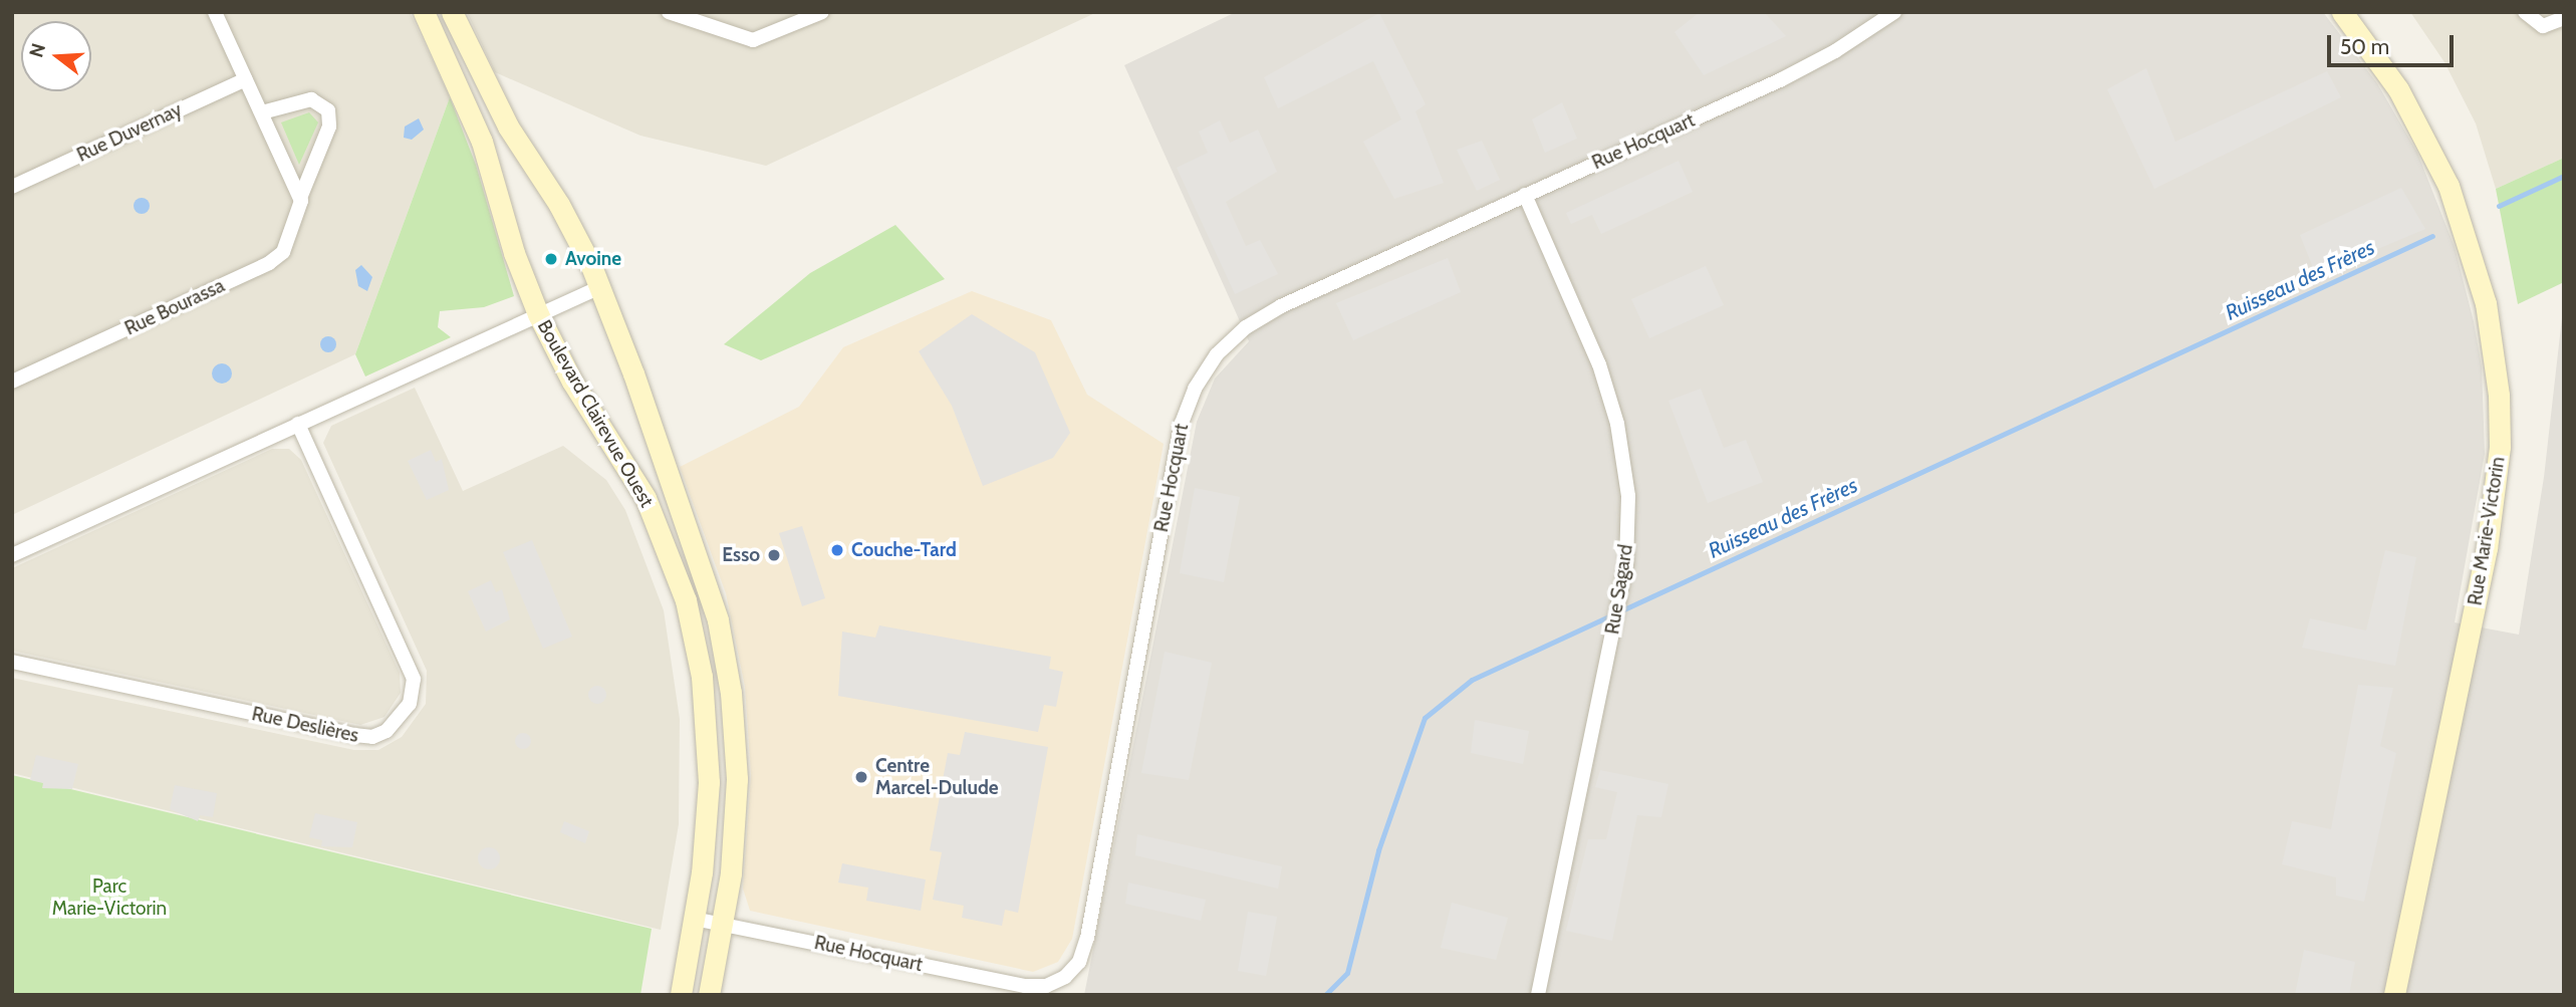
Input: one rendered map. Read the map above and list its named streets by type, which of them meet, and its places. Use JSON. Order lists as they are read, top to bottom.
{
  "streets": {
    "street": [
      "Rue Duvernay",
      "Rue Hocquart",
      "Rue Bourassa",
      "Boulevard Clairevue Ouest",
      "Rue Marie-Victorin",
      "Rue Sagard",
      "Rue Deslières"
    ]
  },
  "crossings": [
    ["Rue Hocquart", "Boulevard Clairevue Ouest"],
    ["Rue Hocquart", "Rue Sagard"]
  ],
  "water": ["Ruisseau des Frères"],
  "parks": ["Parc Marie-Victorin"],
  "places": [
    "Avoine",
    "Couche-Tard",
    "Esso",
    "Centre Marcel-Dulude"
  ],
  "scale_bar": "50 m",
  "north": "left"
}
